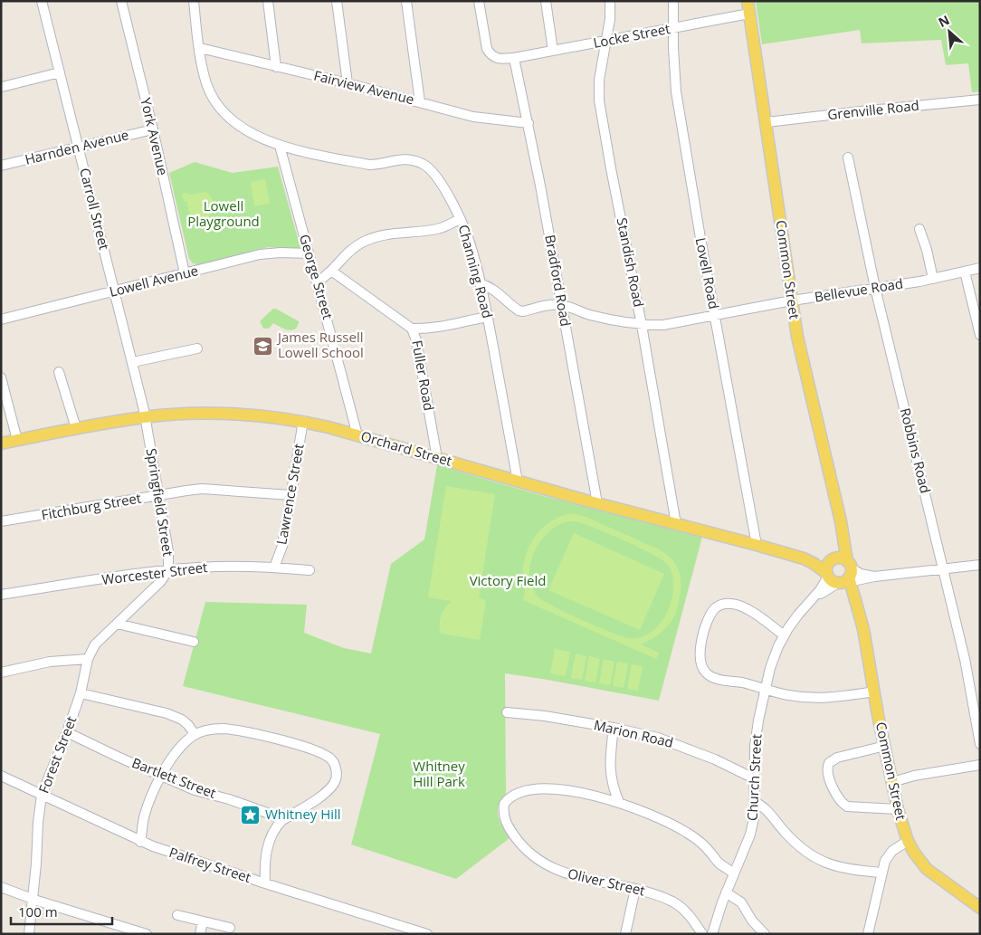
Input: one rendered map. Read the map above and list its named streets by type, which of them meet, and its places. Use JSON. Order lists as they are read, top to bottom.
{
  "streets": {
    "main road": ["Common Street", "Orchard Street"],
    "street": [
      "Locke Street",
      "Fairview Avenue",
      "Grenville Road",
      "York Avenue",
      "Harnden Avenue",
      "Carroll Street",
      "Standish Road",
      "Channing Road",
      "Lovell Road",
      "George Street",
      "Bradford Road",
      "Lowell Avenue",
      "Bellevue Road",
      "Fuller Road",
      "Robbins Road",
      "Lawrence Street",
      "Springfield Street",
      "Fitchburg Street",
      "Worcester Street",
      "Marion Road",
      "Forest Street",
      "Church Street",
      "Bartlett Street",
      "Palfrey Street",
      "Oliver Street"
    ]
  },
  "crossings": [
    ["Locke Street", "Standish Road"],
    ["Locke Street", "Common Street"],
    ["Locke Street", "Lovell Road"],
    ["Locke Street", "Bradford Road"],
    ["Fairview Avenue", "Channing Road"],
    ["Fairview Avenue", "Bradford Road"],
    ["Grenville Road", "Common Street"],
    ["York Avenue", "Harnden Avenue"],
    ["York Avenue", "Lowell Avenue"],
    ["Harnden Avenue", "Carroll Street"],
    ["Carroll Street", "Lowell Avenue"],
    ["Carroll Street", "Orchard Street"],
    ["Carroll Street", "Springfield Street"],
    ["Standish Road", "Bellevue Road"],
    ["Standish Road", "Orchard Street"],
    ["Common Street", "Bellevue Road"],
    ["Common Street", "Orchard Street"],
    ["Common Street", "Church Street"],
    ["Channing Road", "George Street"],
    ["Channing Road", "Bellevue Road"],
    ["Channing Road", "Orchard Street"],
    ["Lovell Road", "Bellevue Road"],
    ["Lovell Road", "Orchard Street"],
    ["George Street", "Lowell Avenue"],
    ["George Street", "Orchard Street"],
    ["Bradford Road", "Bellevue Road"],
    ["Bradford Road", "Orchard Street"],
    ["Bellevue Road", "Robbins Road"],
    ["Fuller Road", "Orchard Street"],
    ["Orchard Street", "Lawrence Street"],
    ["Orchard Street", "Springfield Street"],
    ["Orchard Street", "Church Street"],
    ["Lawrence Street", "Fitchburg Street"],
    ["Lawrence Street", "Worcester Street"],
    ["Springfield Street", "Fitchburg Street"],
    ["Springfield Street", "Worcester Street"],
    ["Springfield Street", "Forest Street"],
    ["Marion Road", "Church Street"],
    ["Forest Street", "Bartlett Street"],
    ["Forest Street", "Palfrey Street"]
  ],
  "parks": ["Lowell Playground", "Victory Field", "Whitney Hill Park"],
  "places": {
    "school or university": ["James Russell Lowell School"],
    "place": ["Whitney Hill"]
  },
  "scale_bar": "100 m",
  "north": "top left"
}
